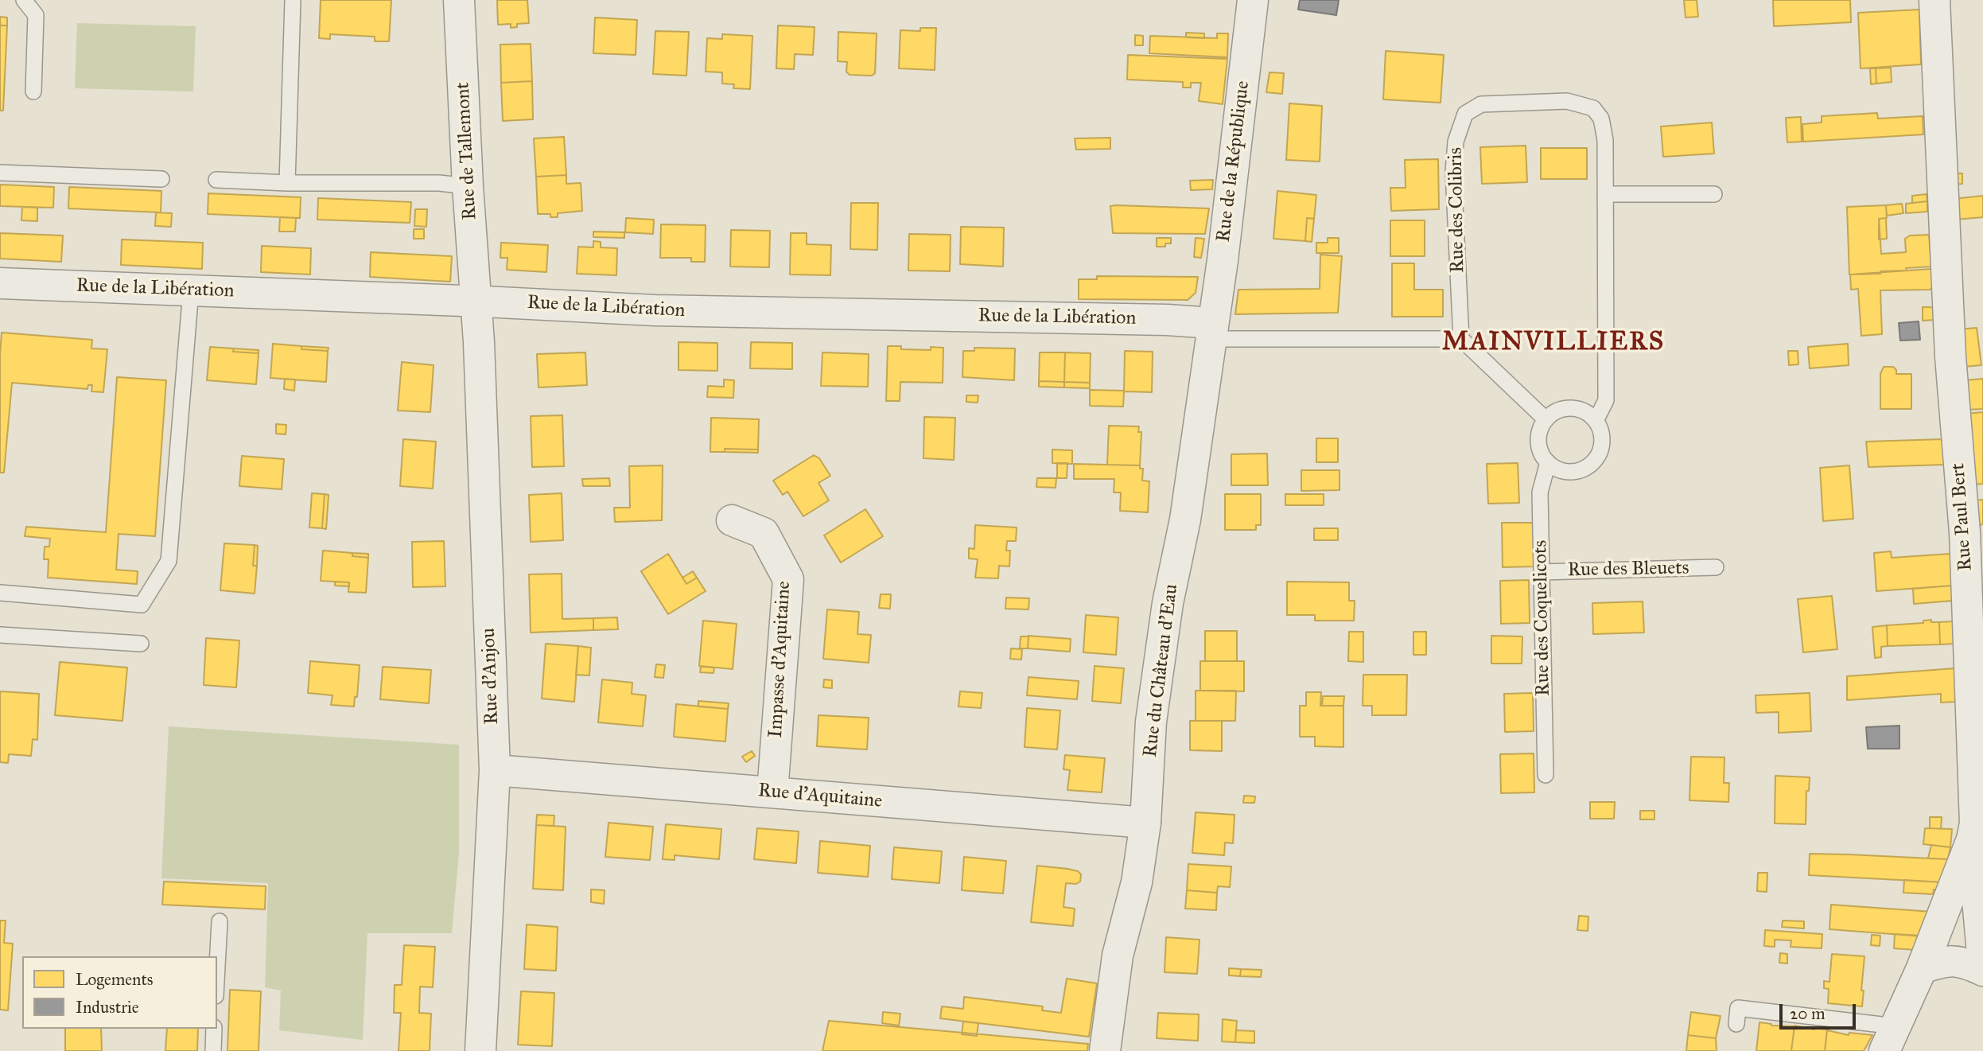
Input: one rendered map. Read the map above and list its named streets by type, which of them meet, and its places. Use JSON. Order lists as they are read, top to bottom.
{
  "streets": {
    "street": [
      "Rue de Tallemont",
      "Rue de la République",
      "Rue de la Libération",
      "Rue Paul Bert",
      "Impasse d'Aquitaine",
      "Rue du Château d'Eau",
      "Rue d'Anjou",
      "Rue d'Aquitaine"
    ],
    "lane": ["Rue des Colibris", "Rue des Bleuets", "Rue des Coquelicots"]
  },
  "crossings": [
    ["Rue de Tallemont", "Rue de la Libération"],
    ["Rue de Tallemont", "Rue d'Anjou"],
    ["Rue de la République", "Rue de la Libération"],
    ["Rue de la République", "Rue du Château d'Eau"],
    ["Rue des Colibris", "Rue des Coquelicots"],
    ["Rue de la Libération", "Rue du Château d'Eau"],
    ["Rue de la Libération", "Rue d'Anjou"],
    ["Rue des Bleuets", "Rue des Coquelicots"],
    ["Impasse d'Aquitaine", "Rue d'Aquitaine"],
    ["Rue du Château d'Eau", "Rue d'Aquitaine"],
    ["Rue d'Anjou", "Rue d'Aquitaine"]
  ],
  "districts": ["MAINVILLIERS"],
  "legend": ["Logements", "Industrie"],
  "scale_bar": "20 m"
}
